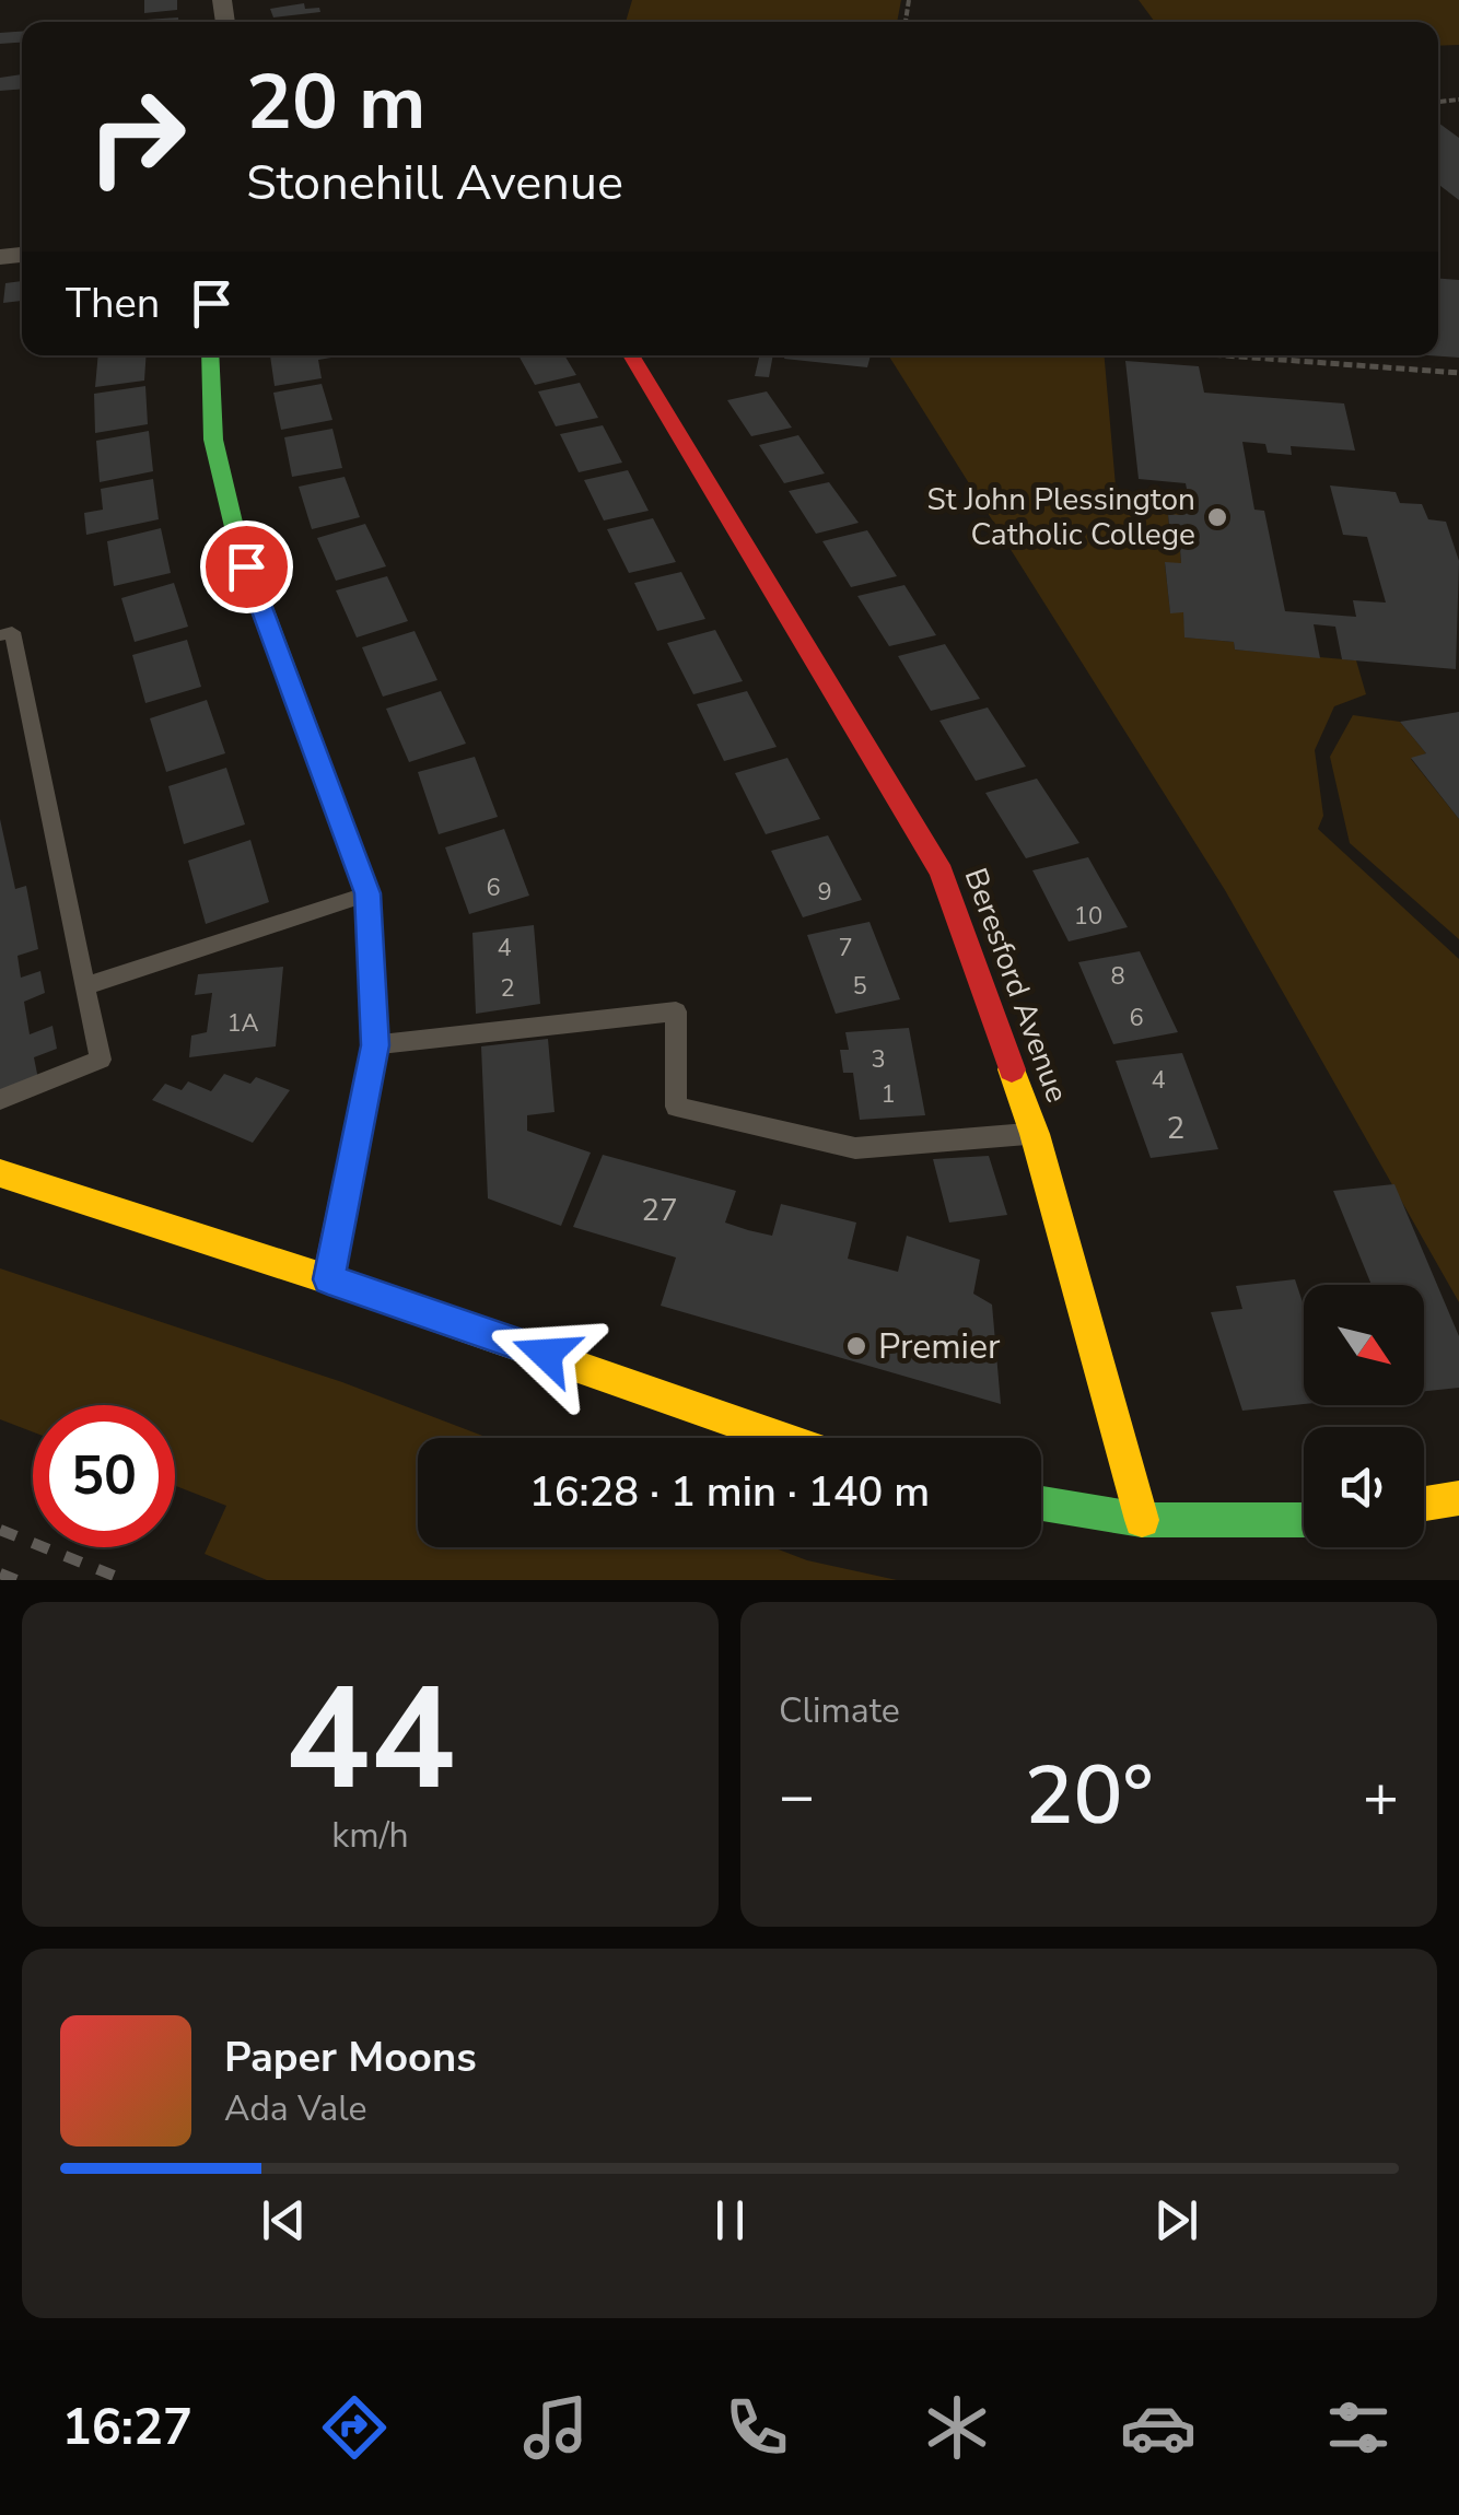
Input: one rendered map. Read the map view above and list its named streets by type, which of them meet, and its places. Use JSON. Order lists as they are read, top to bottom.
{
  "streets": {
    "street": ["Beresford Avenue"]
  },
  "places": ["St John Plessington Catholic College", "Premier"],
  "house_numbers": [
    "6",
    "9",
    "10",
    "4",
    "7",
    "8",
    "5",
    "2",
    "6",
    "1A",
    "3",
    "4",
    "1",
    "2",
    "27"
  ],
  "north": "bottom right",
  "page": {
    "turn": ["20 m", "Stonehill Avenue"],
    "then": "Then",
    "limit": "50",
    "trip": "16:28 · 1 min · 140 m",
    "tile": [
      ["44", "km/h"],
      "Climate"
    ],
    "heat": ["−", "20°", "+"],
    "song": ["Paper Moons", "Ada Vale"],
    "tabs": "16:27"
  }
}
